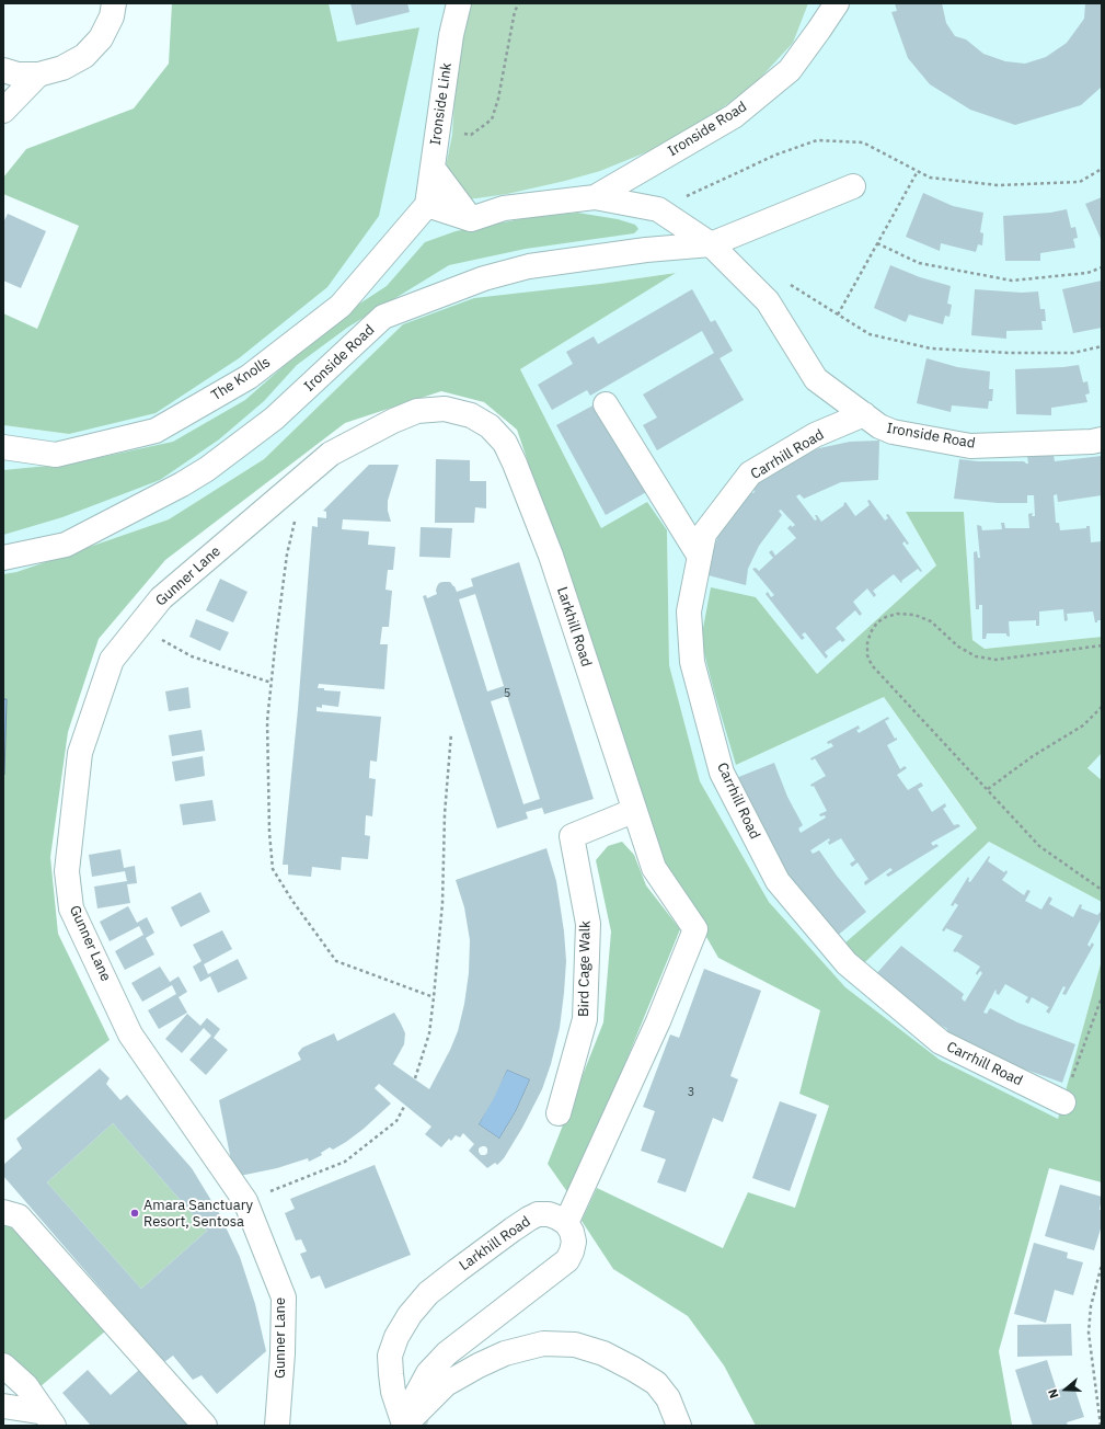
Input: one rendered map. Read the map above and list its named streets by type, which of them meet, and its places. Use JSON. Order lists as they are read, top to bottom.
{
  "streets": {
    "main road": [
      "Ironside Link",
      "Ironside Road",
      "The Knolls",
      "Carrhill Road",
      "Gunner Lane",
      "Larkhill Road",
      "Bird Cage Walk"
    ]
  },
  "crossings": [
    ["Ironside Link", "The Knolls"],
    ["Ironside Road", "Carrhill Road"],
    ["Gunner Lane", "Larkhill Road"],
    ["Larkhill Road", "Bird Cage Walk"]
  ],
  "places": ["Amara Sanctuary Resort, Sentosa"],
  "house_numbers": ["5", "3"],
  "north": "left"
}
